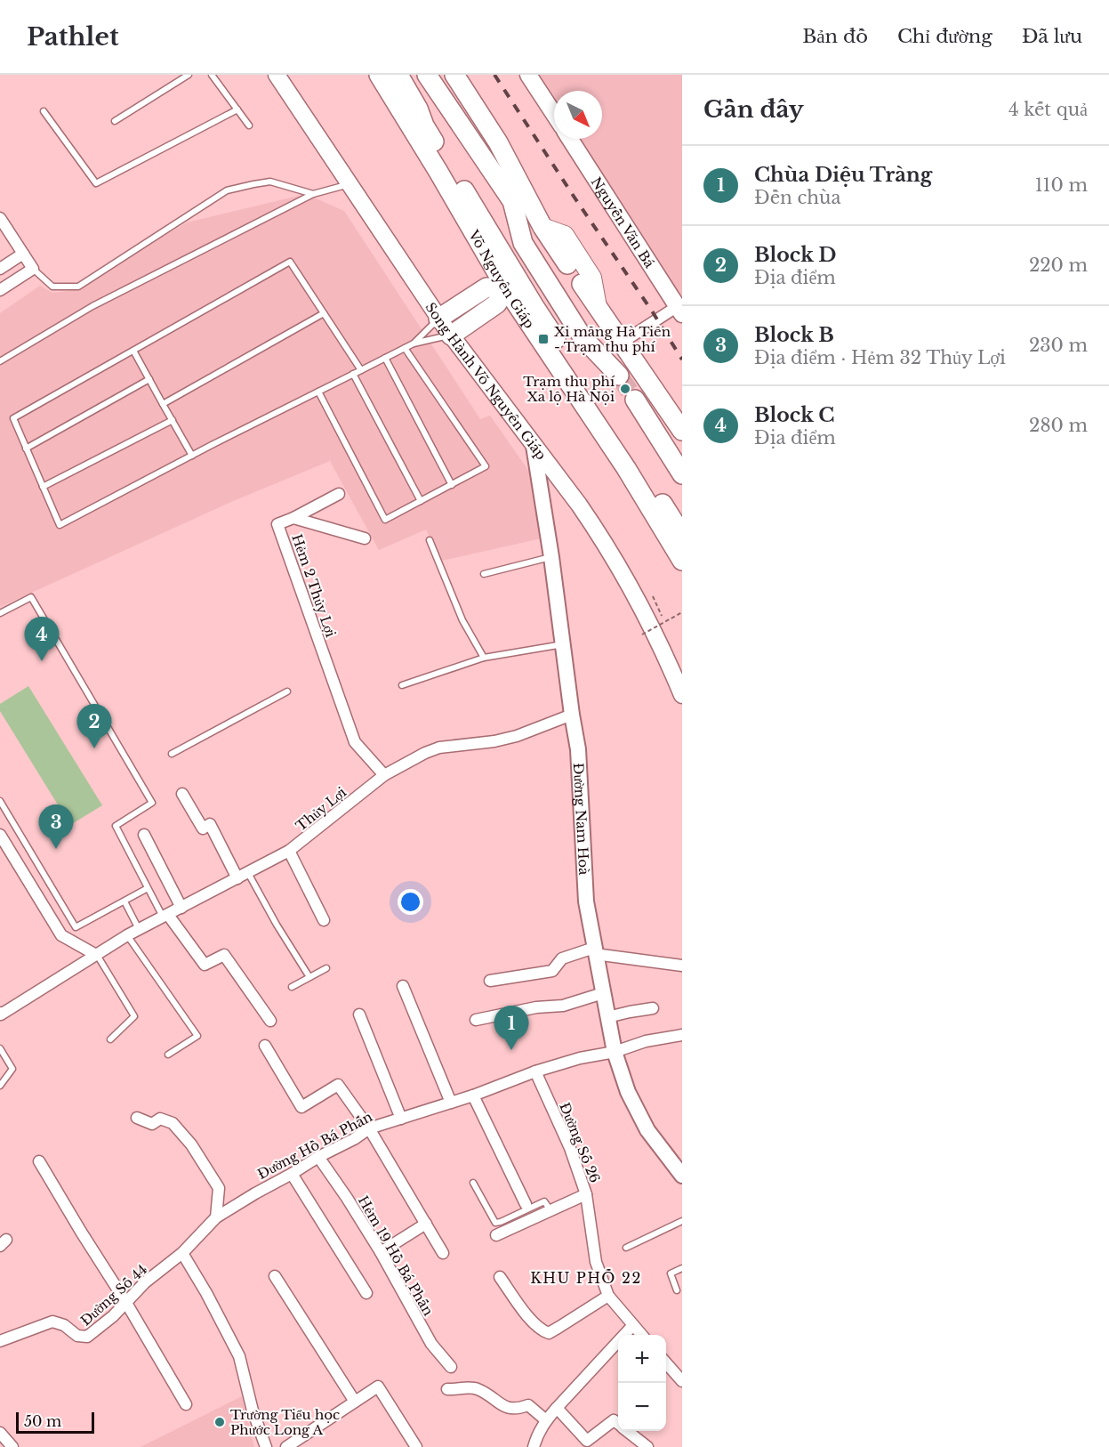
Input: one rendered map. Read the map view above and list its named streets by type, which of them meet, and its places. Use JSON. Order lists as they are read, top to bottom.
{
  "streets": {
    "highway": ["Võ Nguyên Giáp"],
    "main road": ["Nguyễn Văn Bá", "Song Hành Võ Nguyên Giáp"],
    "street": [
      "Hẻm 2 Thủy Lợi",
      "Thủy Lợi",
      "Đường Nam Hoà",
      "Đường Số 26",
      "Đường Hồ Bá Phấn",
      "Hẻm 19 Hồ Bá Phấn",
      "Đường Số 44"
    ]
  },
  "crossings": [
    ["Song Hành Võ Nguyên Giáp", "Đường Nam Hoà"],
    ["Hẻm 2 Thủy Lợi", "Thủy Lợi"],
    ["Thủy Lợi", "Đường Nam Hoà"],
    ["Đường Nam Hoà", "Đường Hồ Bá Phấn"],
    ["Đường Số 26", "Đường Hồ Bá Phấn"],
    ["Đường Hồ Bá Phấn", "Hẻm 19 Hồ Bá Phấn"],
    ["Đường Hồ Bá Phấn", "Đường Số 44"]
  ],
  "districts": ["KHU PHỐ 22"],
  "places": {
    "transit": ["Xi măng Hà Tiên - Trạm thu phí"],
    "other": ["Trạm thu phí Xa lộ Hà Nội", "Trường Tiểu học Phước Long A"]
  },
  "scale_bar": "50 m",
  "north": "bottom right",
  "page": {
    "header": "Pathlet",
    "nav": ["Bản đồ", "Chỉ đường", "Đã lưu"],
    "heading": ["Gần đây", "4 kết quả"],
    "list": [
      {
        "mark": "1",
        "name": "Chùa Diệu Tràng",
        "note": "Đền chùa",
        "value": "110 m"
      },
      {
        "mark": "2",
        "name": "Block D",
        "note": "Địa điểm",
        "value": "220 m"
      },
      {
        "mark": "3",
        "name": "Block B",
        "note": "Địa điểm · Hẻm 32 Thủy Lợi",
        "value": "230 m"
      },
      {
        "mark": "4",
        "name": "Block C",
        "note": "Địa điểm",
        "value": "280 m"
      }
    ],
    "pins": [
      "4",
      "2",
      "3",
      "1"
    ],
    "map_buttons": ["+", "−"],
    "scale": "50 m"
  }
}
